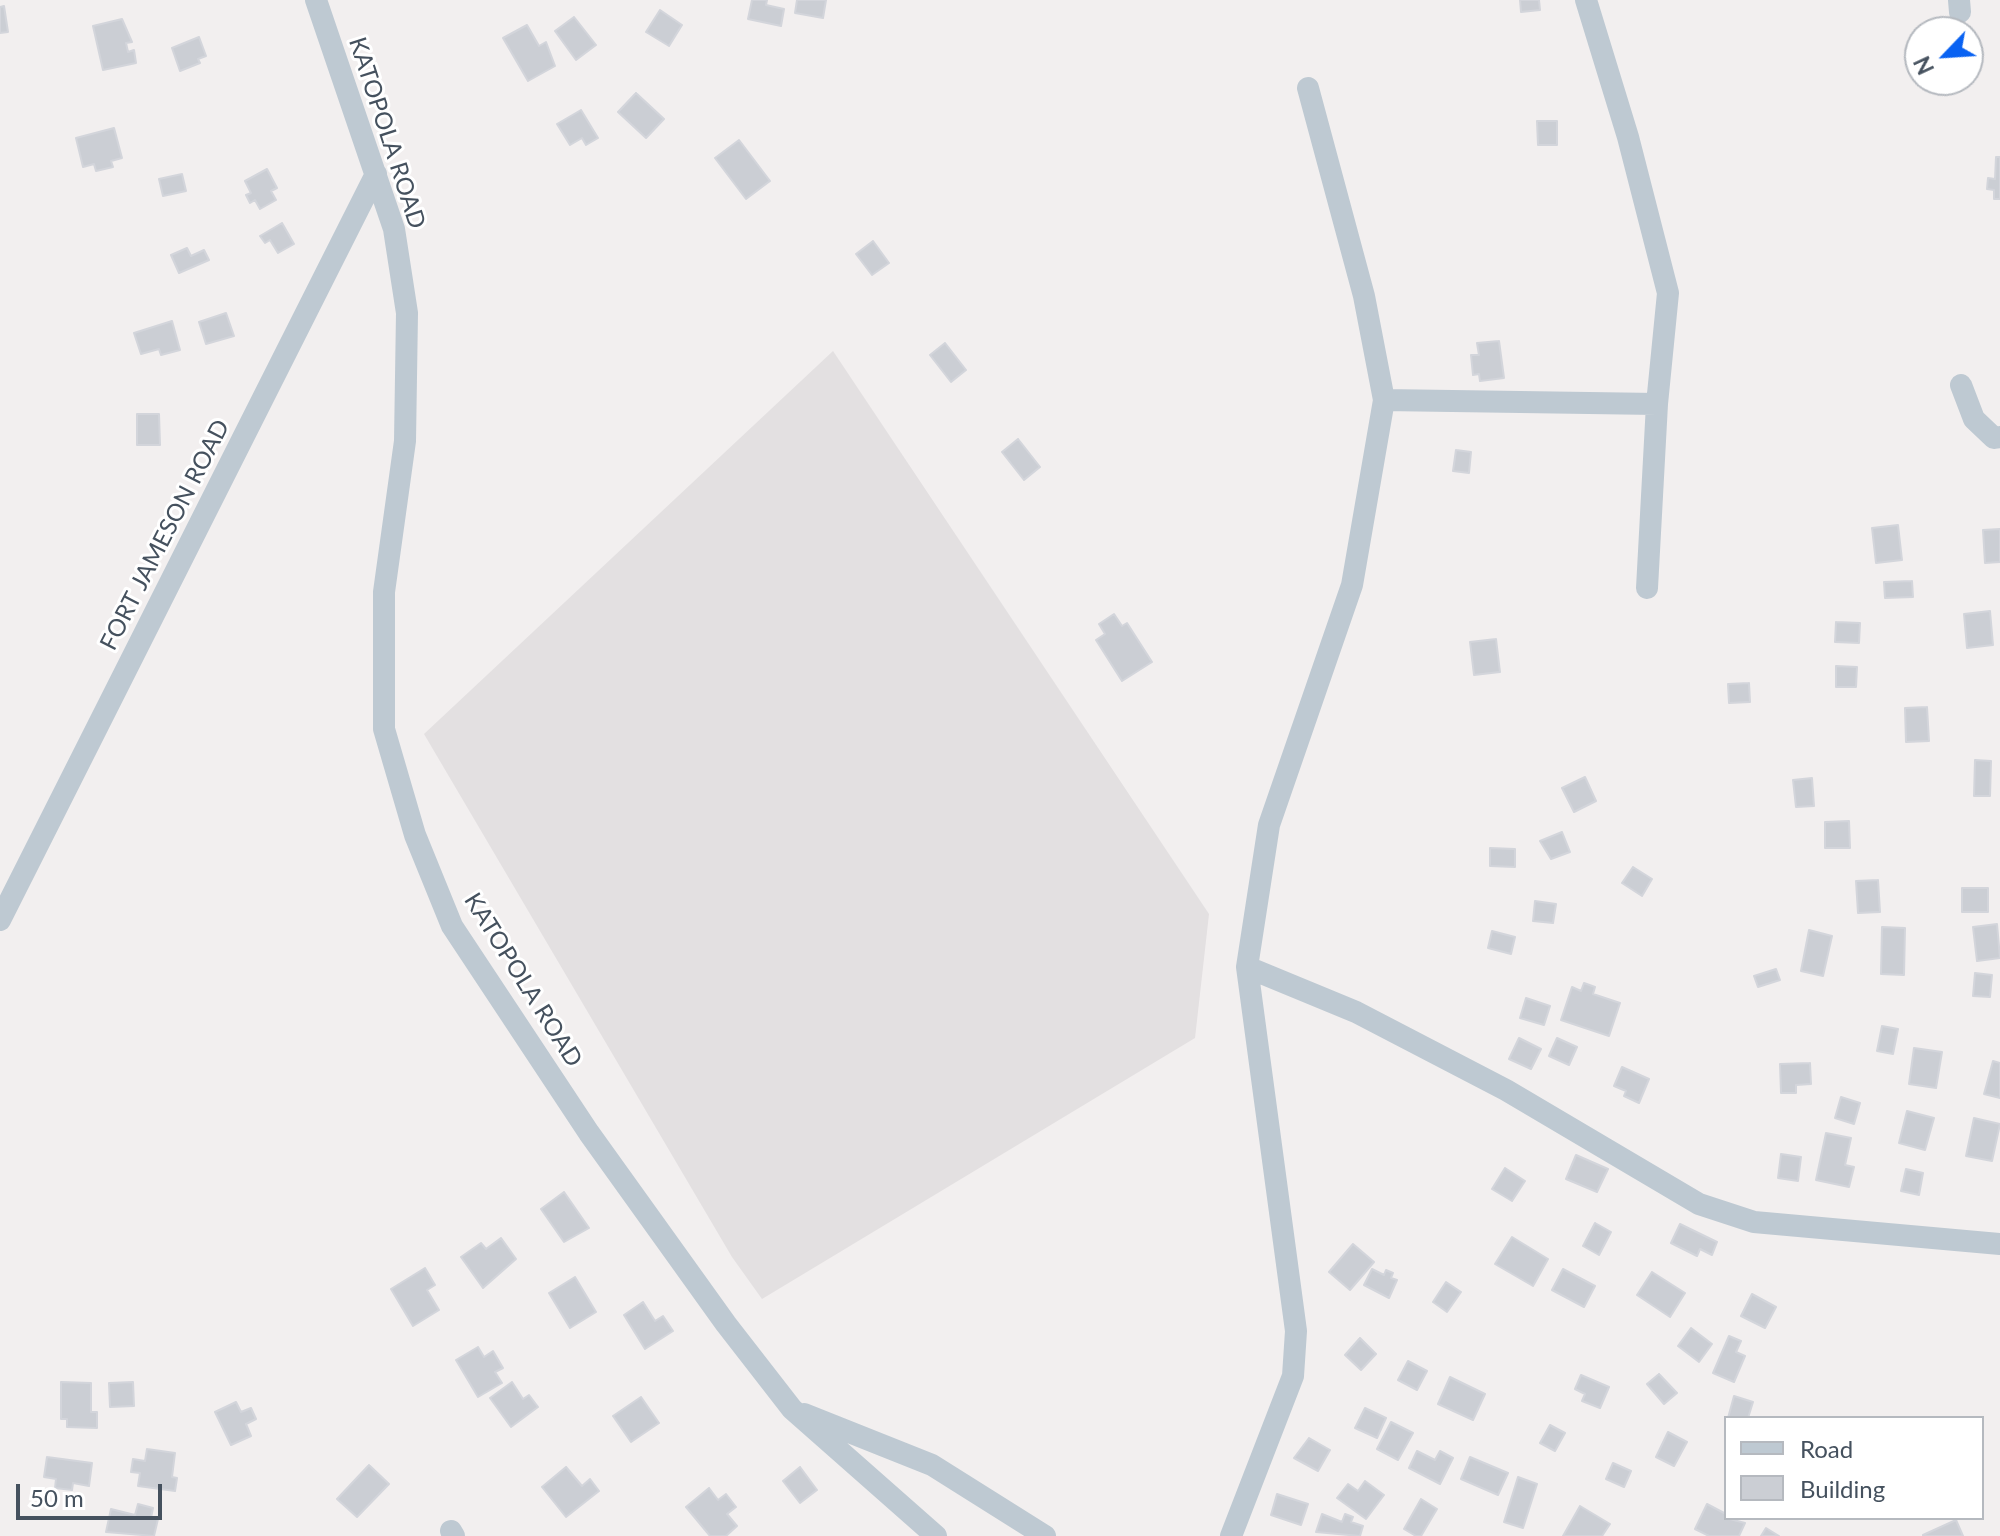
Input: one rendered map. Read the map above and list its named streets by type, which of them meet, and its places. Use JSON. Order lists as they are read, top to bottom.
{
  "streets": {
    "street": ["KATOPOLA ROAD", "FORT JAMESON ROAD"]
  },
  "crossings": [
    ["KATOPOLA ROAD", "FORT JAMESON ROAD"]
  ],
  "legend": ["Road", "Building"],
  "scale_bar": "50 m",
  "north": "bottom left"
}
